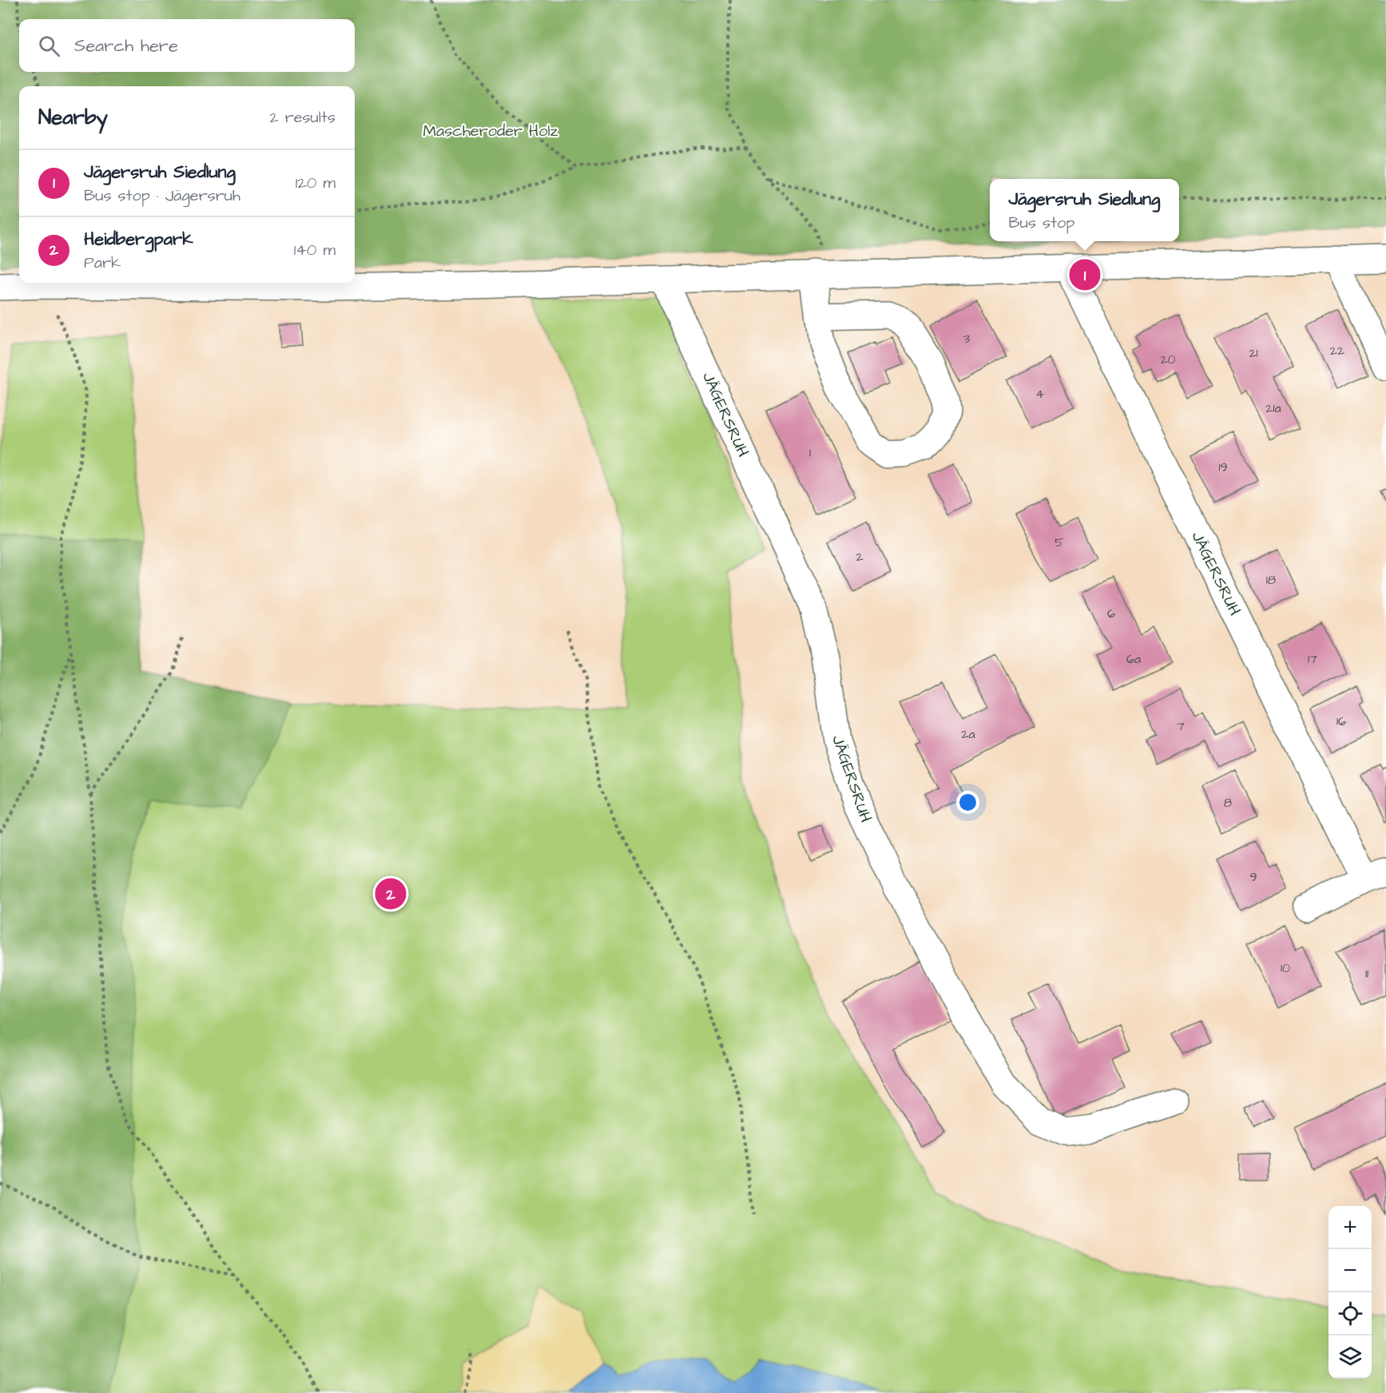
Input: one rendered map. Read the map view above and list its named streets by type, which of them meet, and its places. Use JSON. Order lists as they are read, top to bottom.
{
  "streets": {
    "street": ["JÄGERSRUH"]
  },
  "parks": ["Mascheroder Holz"],
  "house_numbers": [
    "3",
    "22",
    "21",
    "20",
    "4",
    "21a",
    "1",
    "19",
    "5",
    "2",
    "18",
    "6",
    "6a",
    "17",
    "16",
    "7",
    "2a",
    "8",
    "9",
    "10",
    "11"
  ],
  "page": {
    "search": "Search here",
    "heading": ["Nearby", "2 results"],
    "list": [
      {
        "mark": "1",
        "name": "Jägersruh Siedlung",
        "note": "Bus stop · Jägersruh",
        "value": "120 m"
      },
      {
        "mark": "2",
        "name": "Heidbergpark",
        "note": "Park",
        "value": "140 m"
      }
    ],
    "popup": ["Jägersruh Siedlung", "Bus stop"],
    "pins": ["1", "2"],
    "map_buttons": ["+", "−"]
  }
}
